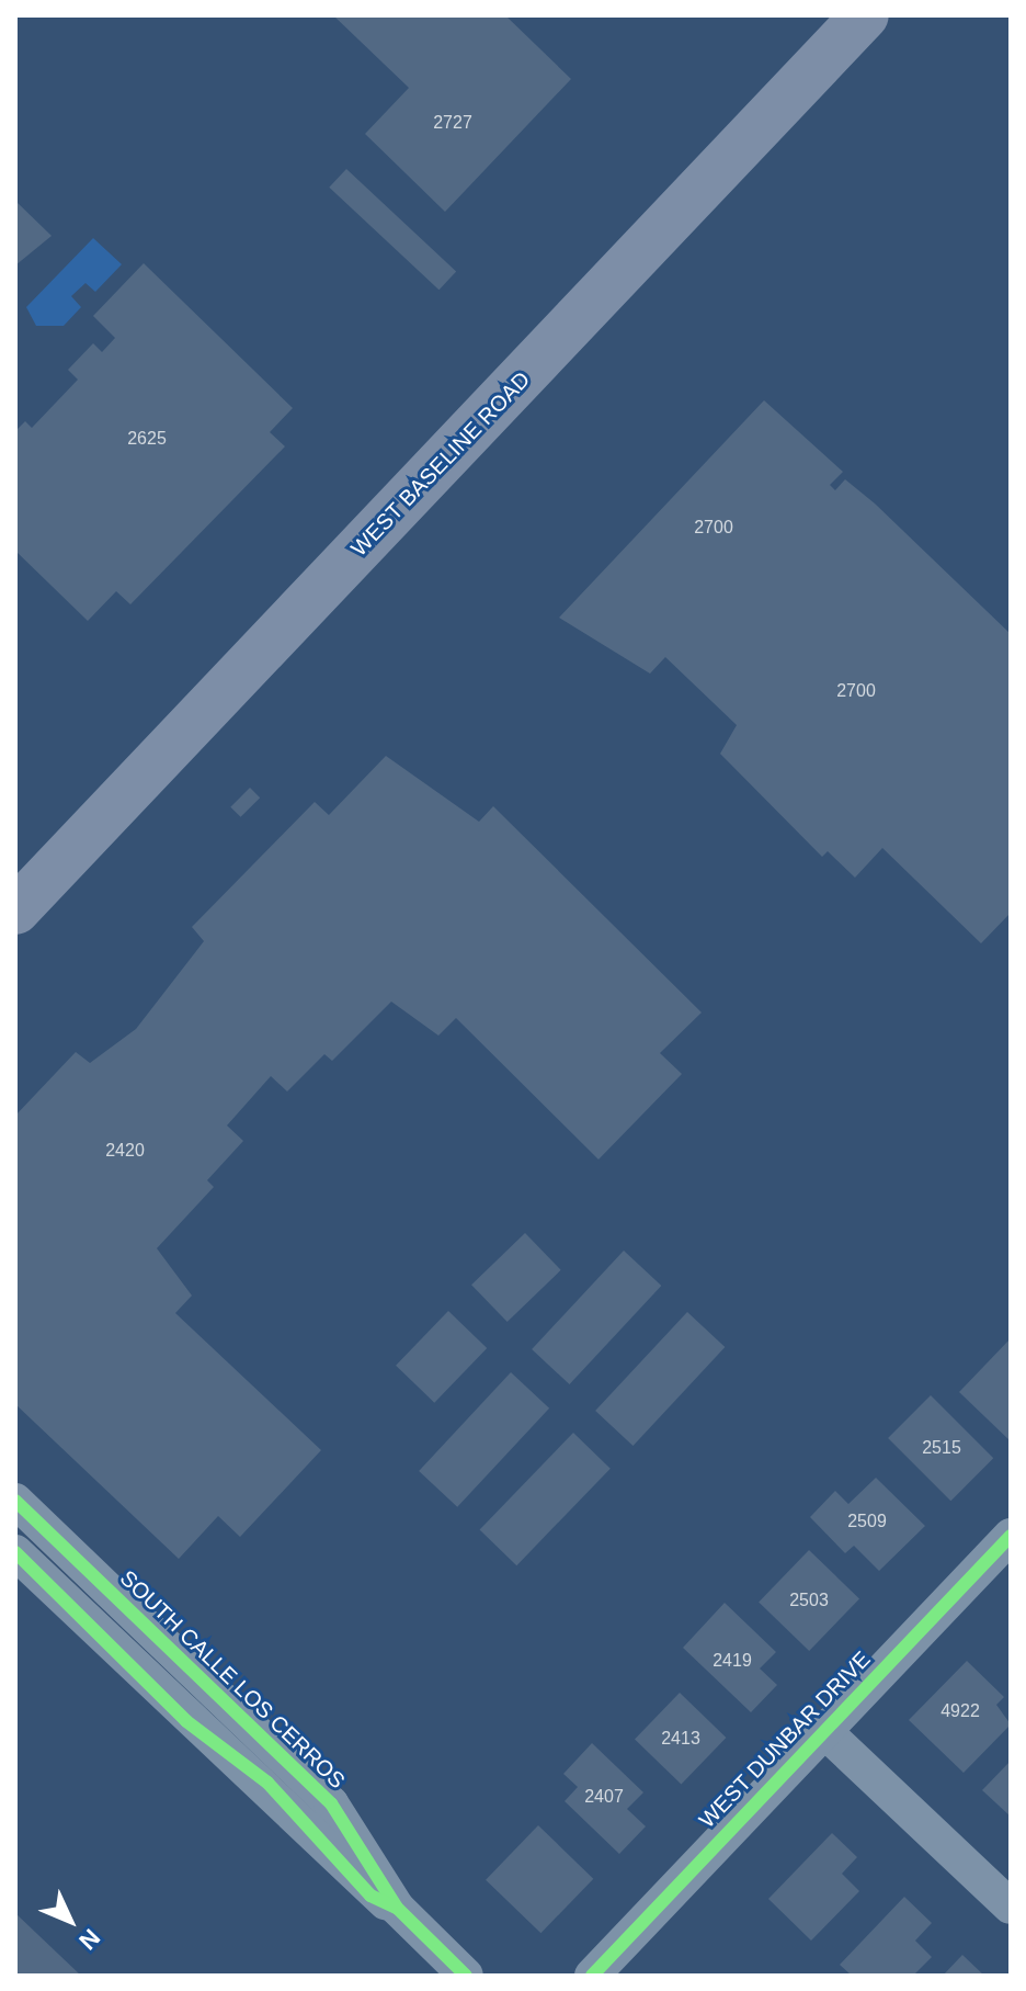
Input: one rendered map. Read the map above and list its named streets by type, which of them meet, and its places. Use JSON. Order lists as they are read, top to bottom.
{
  "streets": {
    "main road": ["WEST BASELINE ROAD"],
    "street": ["SOUTH CALLE LOS CERROS", "WEST DUNBAR DRIVE"]
  },
  "house_numbers": [
    "2727",
    "2625",
    "2700",
    "2700",
    "2420",
    "2515",
    "2509",
    "2503",
    "2419",
    "4922",
    "2413",
    "2407"
  ],
  "north": "bottom right"
}
